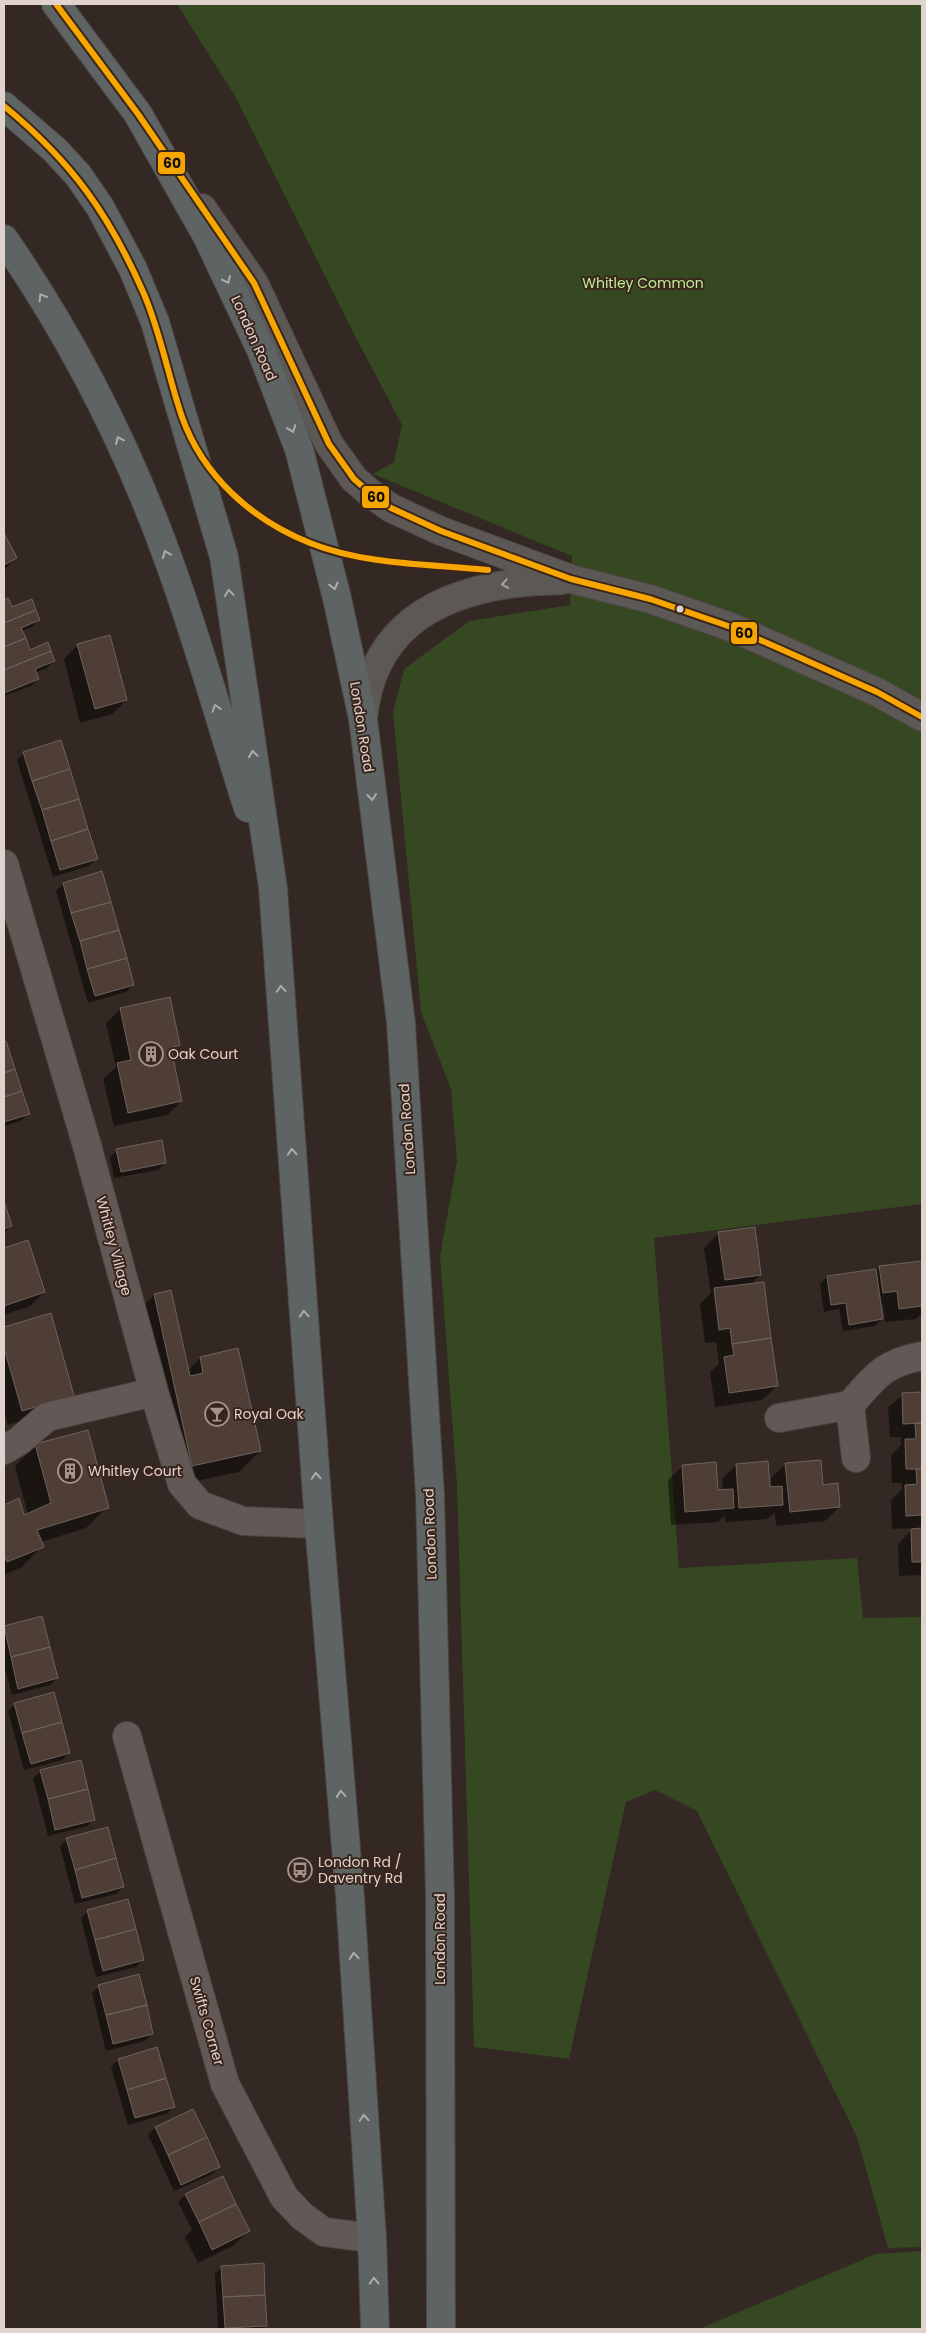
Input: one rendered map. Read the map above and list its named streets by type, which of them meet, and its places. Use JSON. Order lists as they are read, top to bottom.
{
  "streets": {
    "highway": ["London Road"],
    "street": ["Whitley Village", "Swifts Corner"]
  },
  "parks": ["Whitley Common"],
  "places": {
    "building": ["Oak Court", "Whitley Court"],
    "bar": ["Royal Oak"],
    "bus stop": ["London Rd / Daventry Rd"]
  },
  "lines": ["transit line 60"]
}
